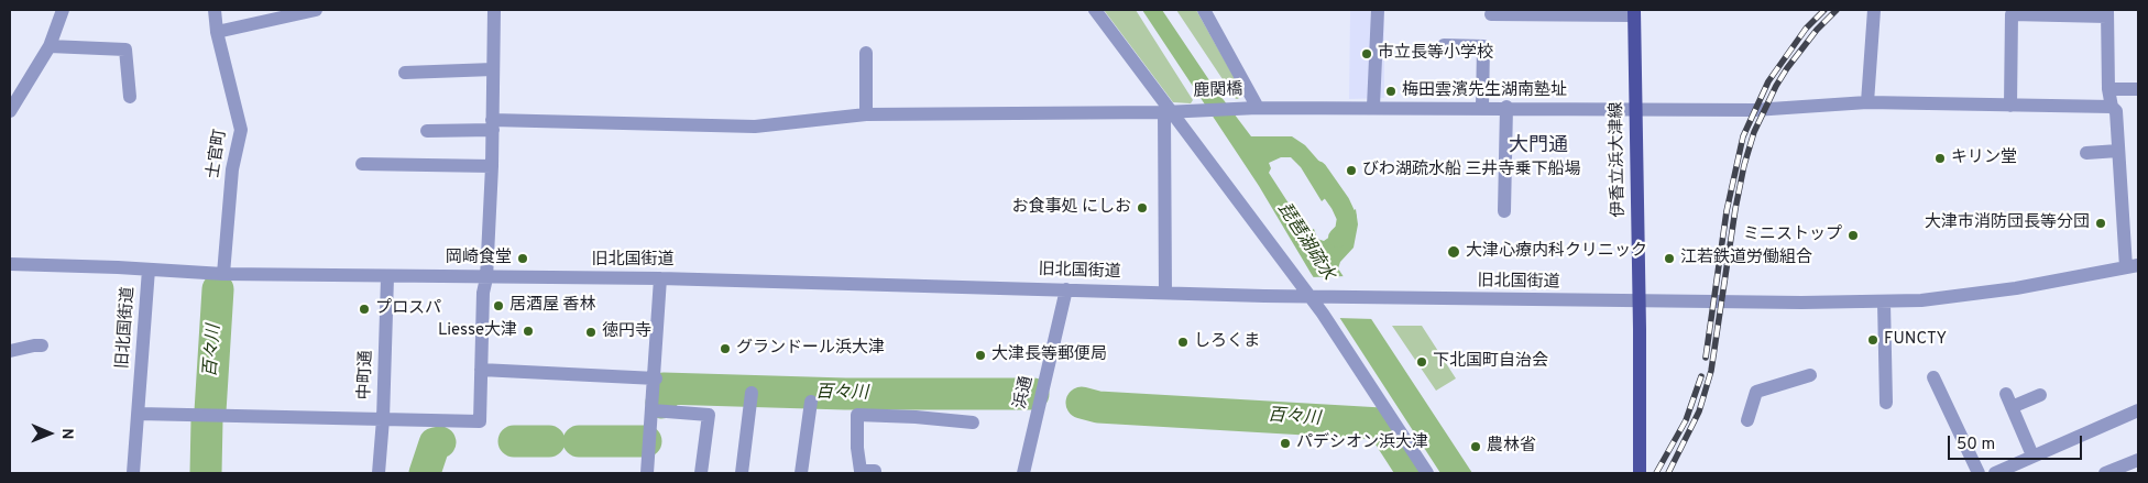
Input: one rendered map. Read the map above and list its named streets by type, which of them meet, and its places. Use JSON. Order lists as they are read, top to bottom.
{
  "streets": {
    "main road": ["伊香立浜大津線"],
    "street": [
      "鹿関橋",
      "士官町",
      "旧北国街道",
      "中町通",
      "浜通"
    ]
  },
  "crossings": [
    ["鹿関橋", "伊香立浜大津線"],
    ["士官町", "旧北国街道"],
    ["伊香立浜大津線", "旧北国街道"],
    ["旧北国街道", "中町通"],
    ["旧北国街道", "浜通"]
  ],
  "districts": ["大門通"],
  "water": ["琵琶湖疏水", "百々川"],
  "places": [
    "市立長等小学校",
    "梅田雲濱先生湖南塾址",
    "キリン堂",
    "びわ湖疏水船 三井寺乗下船場",
    "お食事処 にしお",
    "大津市消防団長等分団",
    "ミニストップ",
    "大津心療内科クリニック",
    "岡崎食堂",
    "江若鉄道労働組合",
    "居酒屋 香林",
    "プロスパ",
    "Liesse大津",
    "徳円寺",
    "FUNCTY",
    "しろくま",
    "グランドール浜大津",
    "大津長等郵便局",
    "下北国町自治会",
    "パデシオン浜大津",
    "農林省"
  ],
  "scale_bar": "50 m",
  "north": "right"
}
